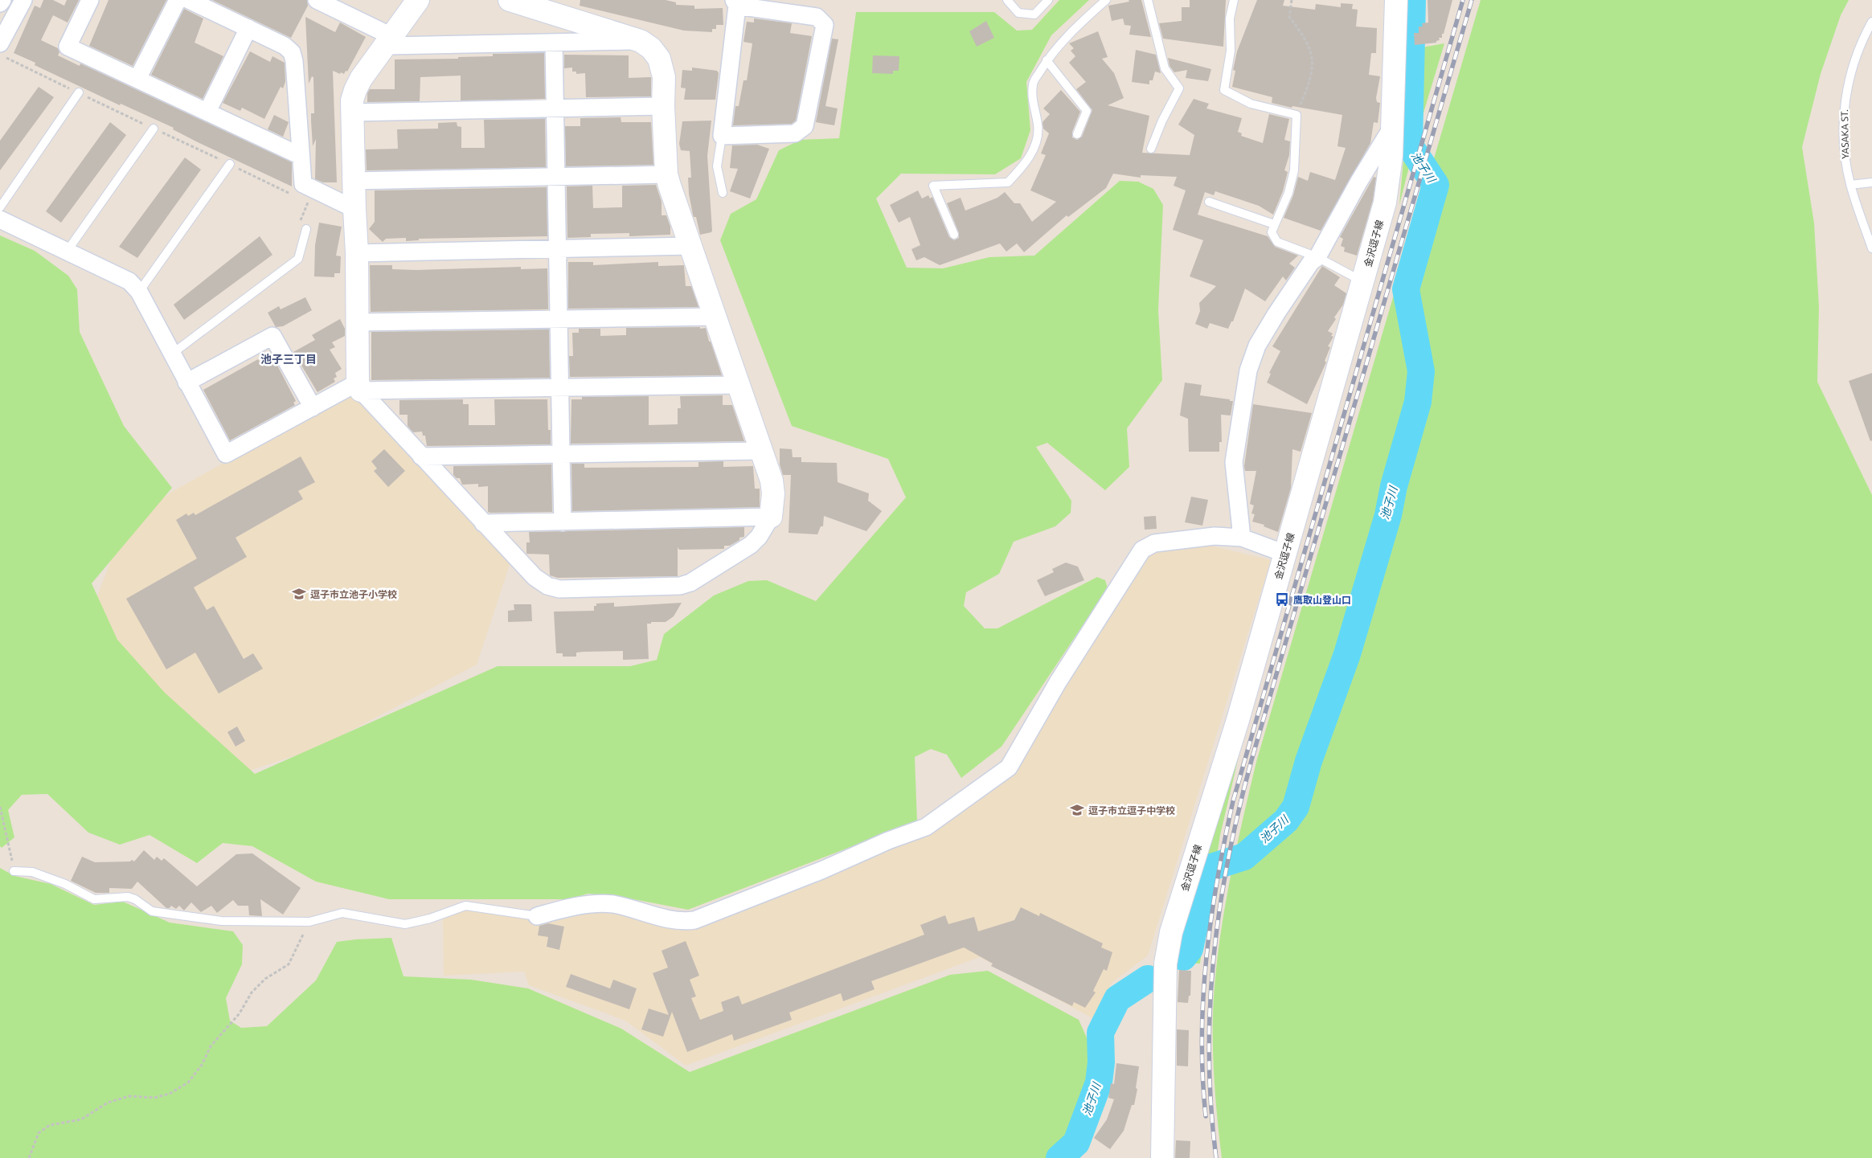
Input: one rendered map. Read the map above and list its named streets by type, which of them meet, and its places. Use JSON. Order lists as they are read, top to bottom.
{
  "streets": {
    "main road": ["金沢逗子線"],
    "lane": ["YASAKA ST."]
  },
  "districts": ["池子三丁目"],
  "water": ["池子川"],
  "places": {
    "school or university": ["逗子市立池子小学校", "逗子市立逗子中学校"],
    "bus stop": ["鷹取山登山口"]
  }
}
